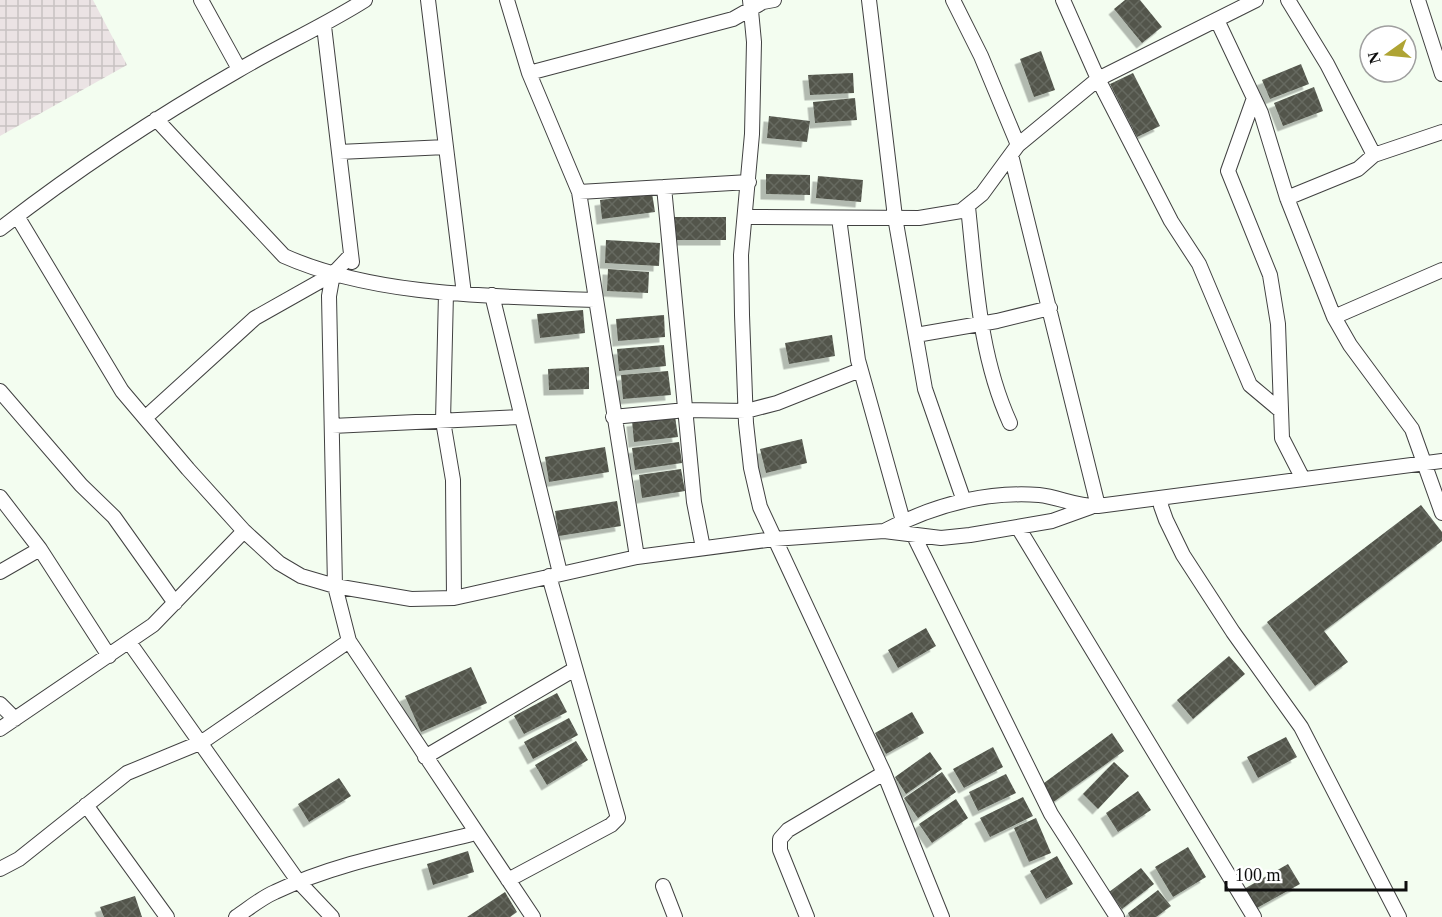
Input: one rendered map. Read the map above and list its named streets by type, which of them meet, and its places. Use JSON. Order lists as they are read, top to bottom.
{
  "scale_bar": "100 m",
  "north": "left"
}
